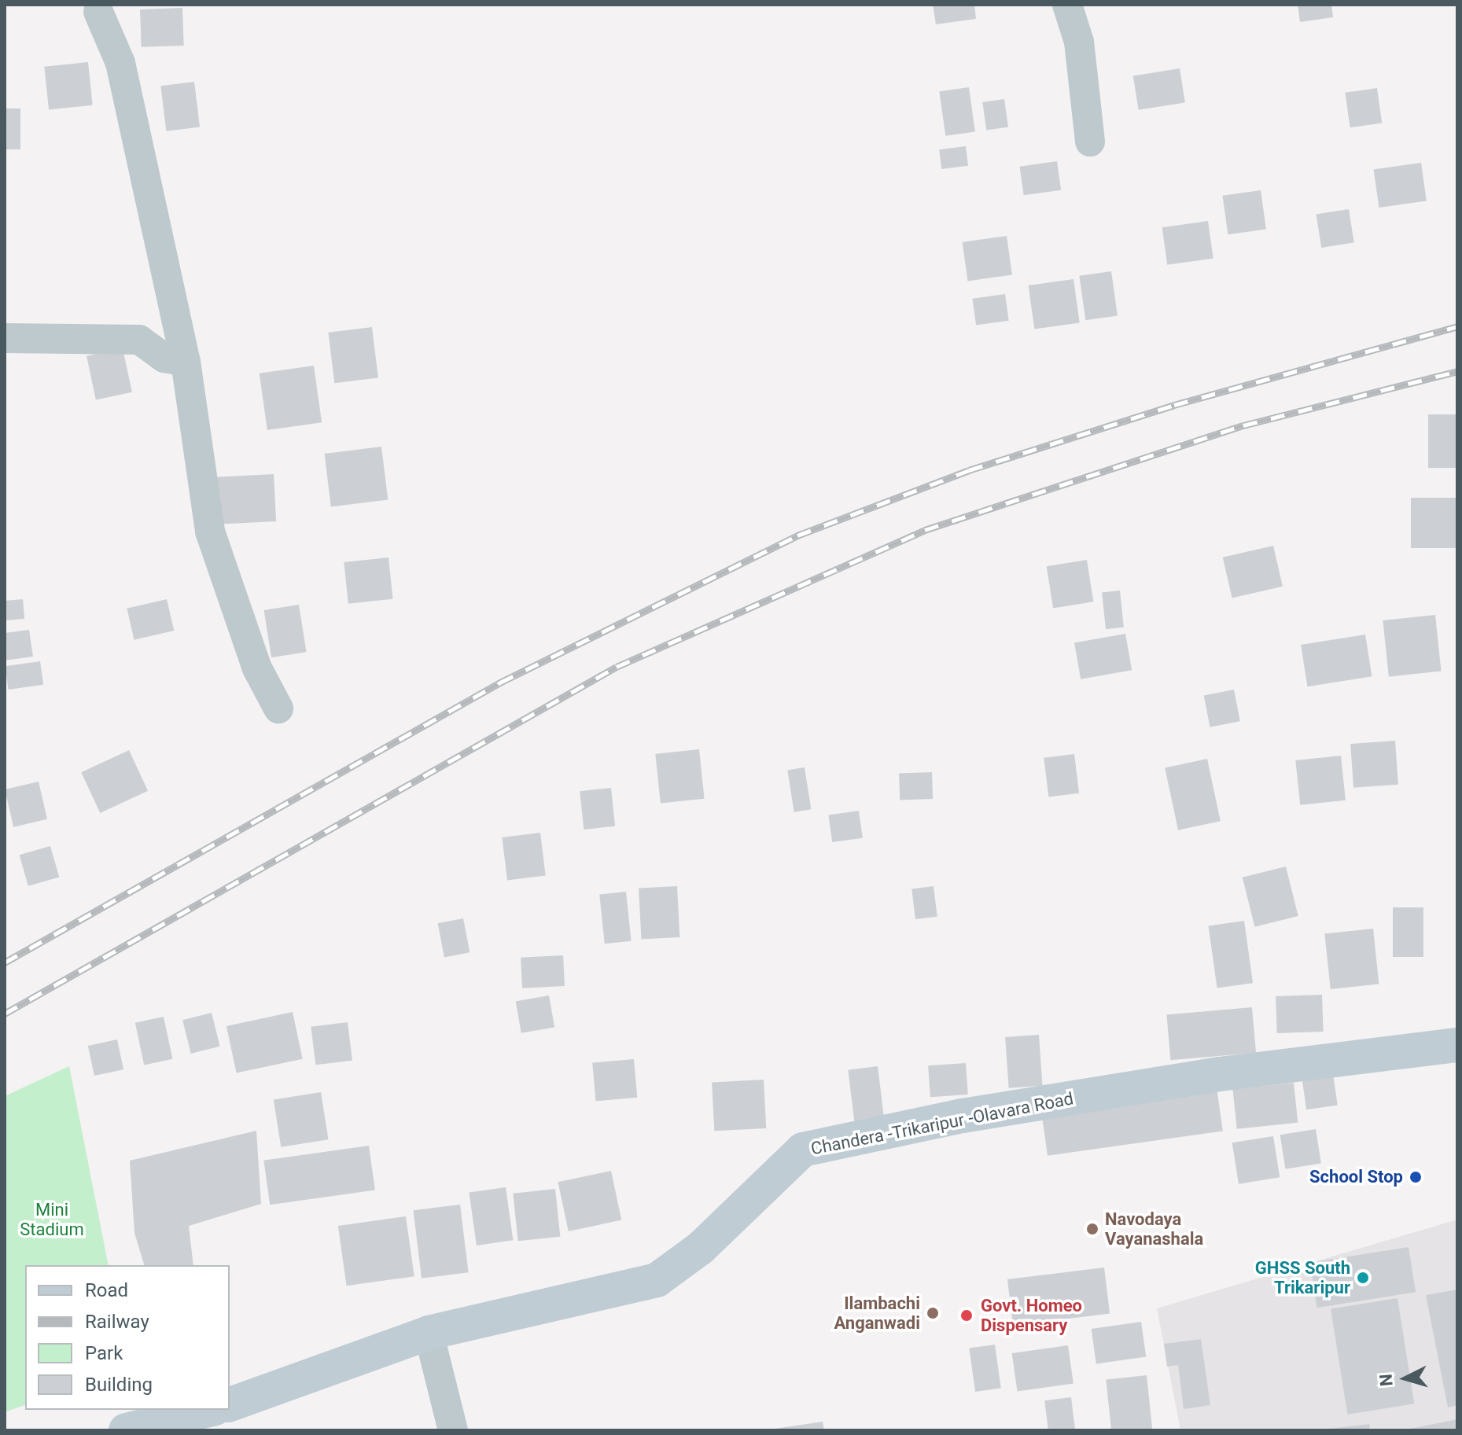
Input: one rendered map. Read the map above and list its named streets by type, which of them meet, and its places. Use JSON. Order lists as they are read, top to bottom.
{
  "streets": {
    "main road": ["Chandera -Trikaripur -Olavara Road"]
  },
  "parks": ["Mini Stadium"],
  "places": [
    "School Stop",
    "Navodaya Vayanashala",
    "GHSS South Trikaripur",
    "Ilambachi Anganwadi",
    "Govt. Homeo Dispensary"
  ],
  "legend": [
    "Road",
    "Railway",
    "Park",
    "Building"
  ],
  "north": "left"
}
